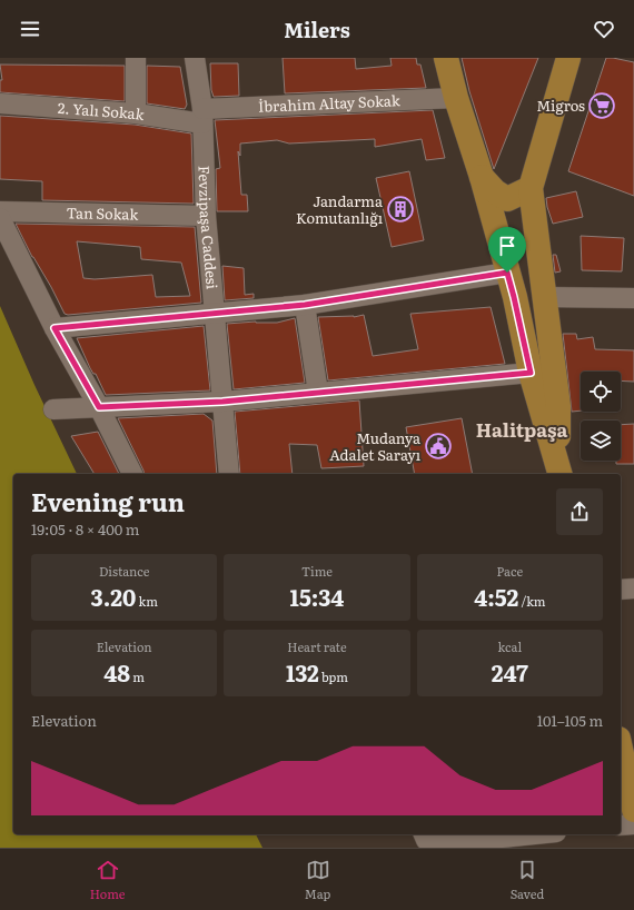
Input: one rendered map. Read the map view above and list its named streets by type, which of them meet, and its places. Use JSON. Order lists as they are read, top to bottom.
{
  "streets": {
    "street": [
      "İbrahim Altay Sokak",
      "2. Yalı Sokak",
      "Tan Sokak",
      "Fevzipaşa Caddesi"
    ]
  },
  "crossings": [
    ["İbrahim Altay Sokak", "2. Yalı Sokak"],
    ["İbrahim Altay Sokak", "Fevzipaşa Caddesi"],
    ["2. Yalı Sokak", "Fevzipaşa Caddesi"],
    ["Tan Sokak", "Fevzipaşa Caddesi"]
  ],
  "districts": ["Halitpaşa"],
  "places": {
    "supermarket": ["Migros"],
    "building": ["Jandarma Komutanlığı"],
    "public building": ["Mudanya Adalet Sarayı"]
  },
  "page": {
    "header": "Milers",
    "heading": ["Evening run", "19:05 · 8 × 400 m"],
    "stats": [
      ["Distance", "3.20 km"],
      ["Time", "15:34"],
      ["Pace", "4:52 /km"],
      ["Elevation", "48 m"],
      ["Heart rate", "132 bpm"],
      ["kcal", "247"]
    ],
    "chart": ["Elevation", "101–105 m"],
    "tabs": ["Home", "Map", "Saved"]
  }
}
